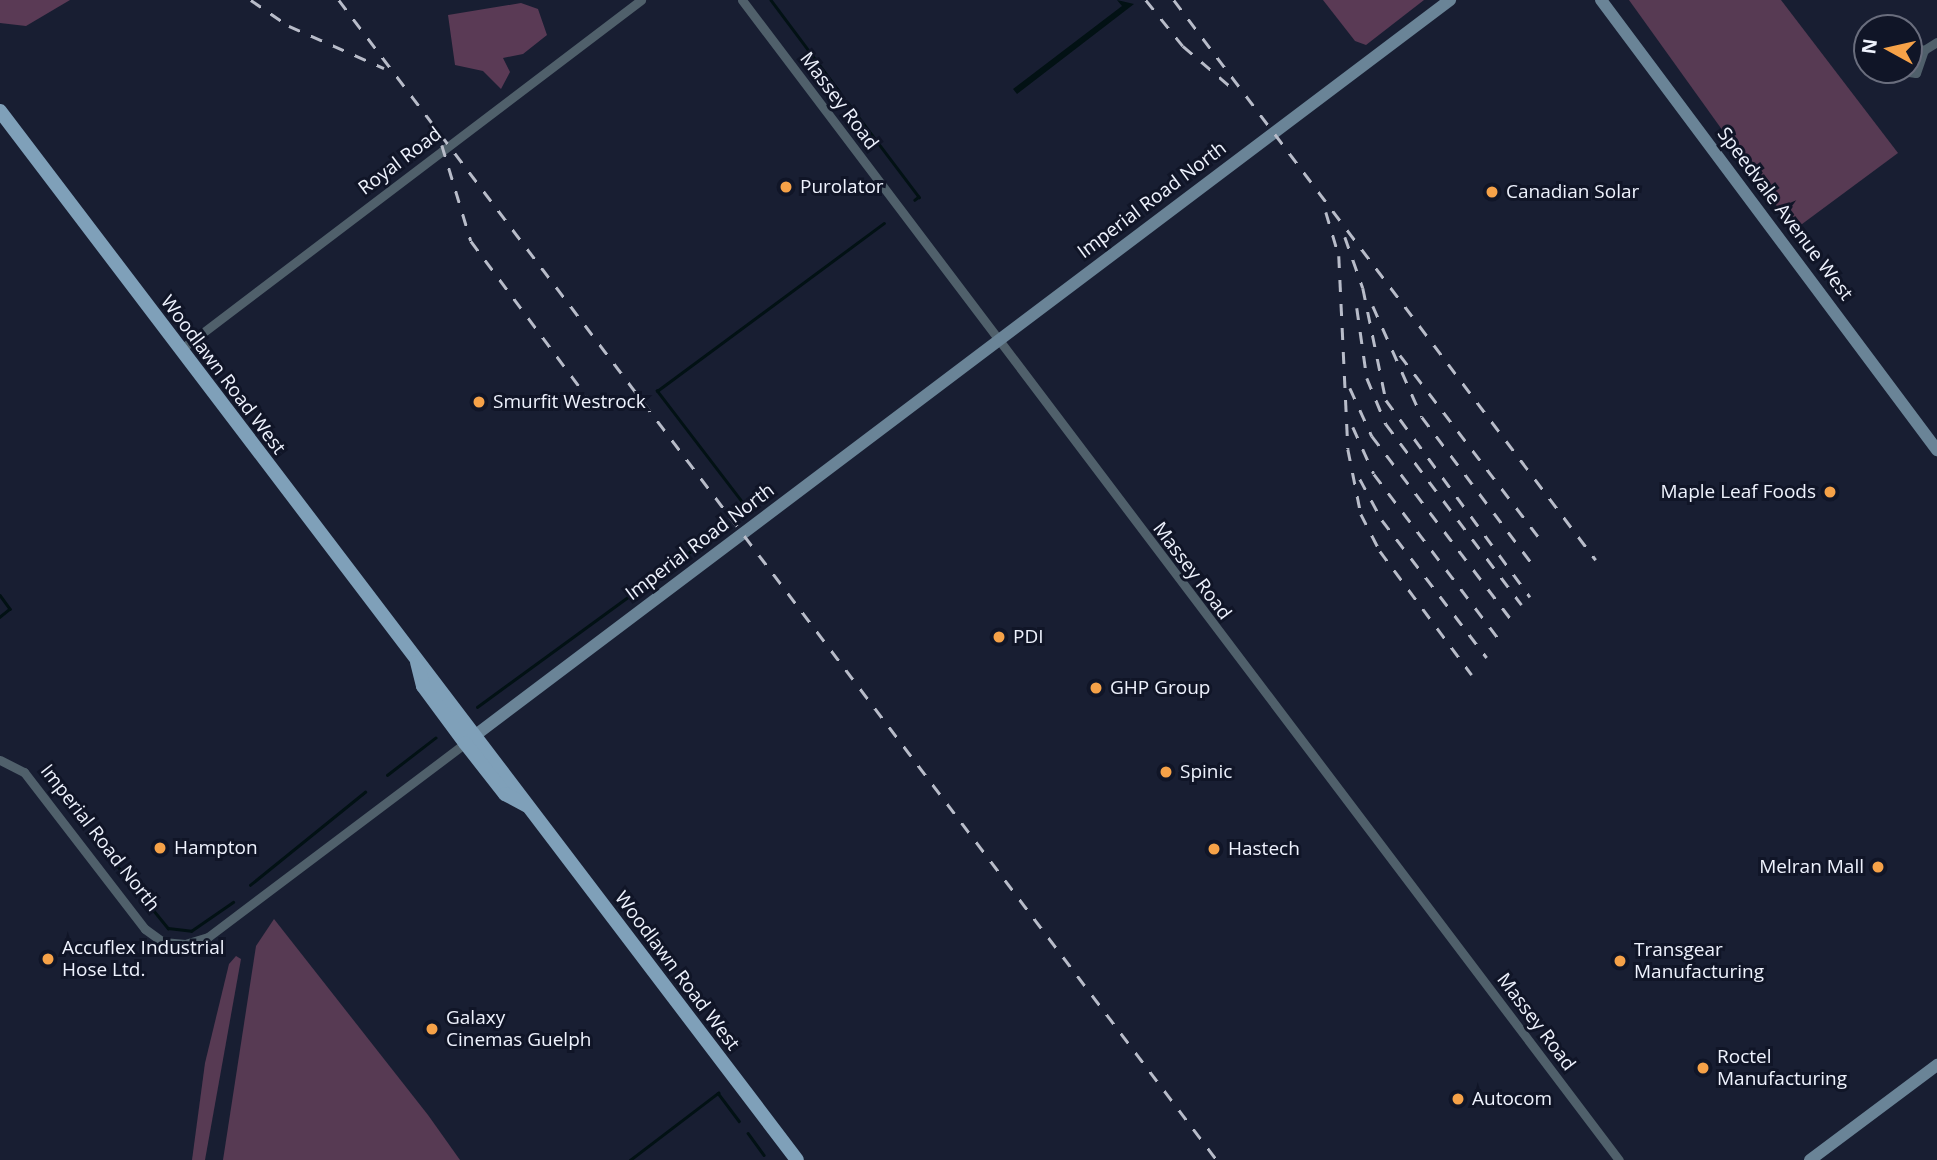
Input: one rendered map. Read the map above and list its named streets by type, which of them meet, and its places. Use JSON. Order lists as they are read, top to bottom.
{
  "streets": {
    "main road": ["Woodlawn Road West"],
    "street": [
      "Massey Road",
      "Royal Road",
      "Imperial Road North",
      "Speedvale Avenue West"
    ]
  },
  "crossings": [
    ["Massey Road", "Imperial Road North"],
    ["Royal Road", "Woodlawn Road West"],
    ["Imperial Road North", "Woodlawn Road West"]
  ],
  "places": [
    "Purolator",
    "Canadian Solar",
    "Smurfit Westrock",
    "Maple Leaf Foods",
    "PDI",
    "GHP Group",
    "Spinic",
    "Hampton",
    "Hastech",
    "Melran Mall",
    "Accuflex Industrial Hose Ltd.",
    "Transgear Manufacturing",
    "Galaxy Cinemas Guelph",
    "Roctel Manufacturing",
    "Autocom"
  ],
  "north": "left"
}
